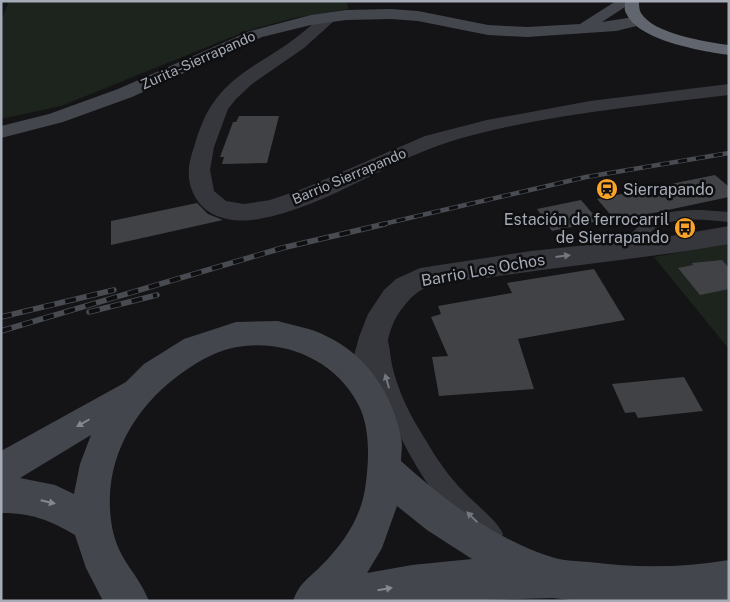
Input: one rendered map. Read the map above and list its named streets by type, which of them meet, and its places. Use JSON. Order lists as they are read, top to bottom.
{
  "streets": {
    "street": ["Zurita-Sierrapando", "Barrio Sierrapando", "Barrio Los Ochos"]
  },
  "crossings": [
    ["Zurita-Sierrapando", "Barrio Sierrapando"]
  ],
  "one_way": ["Barrio Los Ochos"],
  "places": {
    "station": ["Sierrapando"],
    "bus stop": ["Estación de ferrocarril de Sierrapando"]
  }
}
